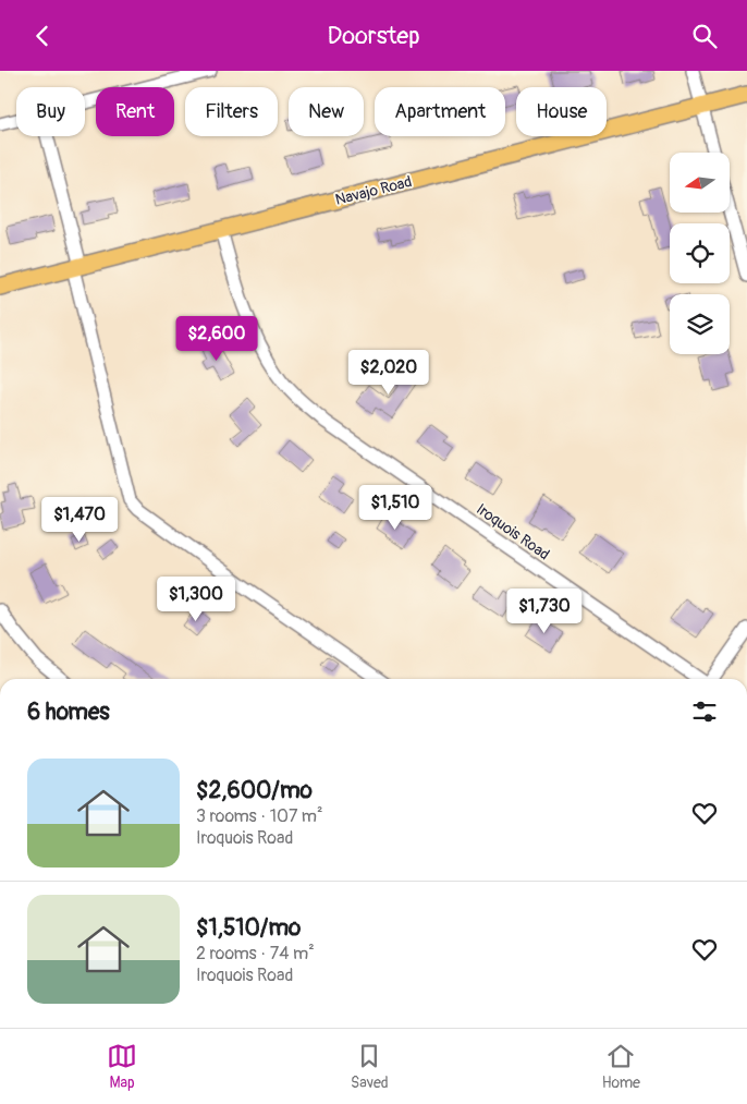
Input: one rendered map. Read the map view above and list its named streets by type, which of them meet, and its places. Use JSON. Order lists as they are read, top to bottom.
{
  "streets": {
    "main road": ["Navajo Road"],
    "street": ["Iroquois Road"]
  },
  "crossings": [
    ["Navajo Road", "Iroquois Road"]
  ],
  "north": "left",
  "page": {
    "header": "Doorstep",
    "chip": [
      "Buy",
      "Rent",
      "Filters",
      "New",
      "Apartment",
      "House"
    ],
    "price": [
      "$2,600",
      "$2,020",
      "$1,510",
      "$1,470",
      "$1,300",
      "$1,730"
    ],
    "heading": "6 homes",
    "list": [
      {
        "name": "$2,600/mo",
        "note": "3 rooms · 107 m² · Iroquois Road"
      },
      {
        "name": "$1,510/mo",
        "note": "2 rooms · 74 m² · Iroquois Road"
      }
    ],
    "tabs": ["Map", "Saved", "Home"]
  }
}
